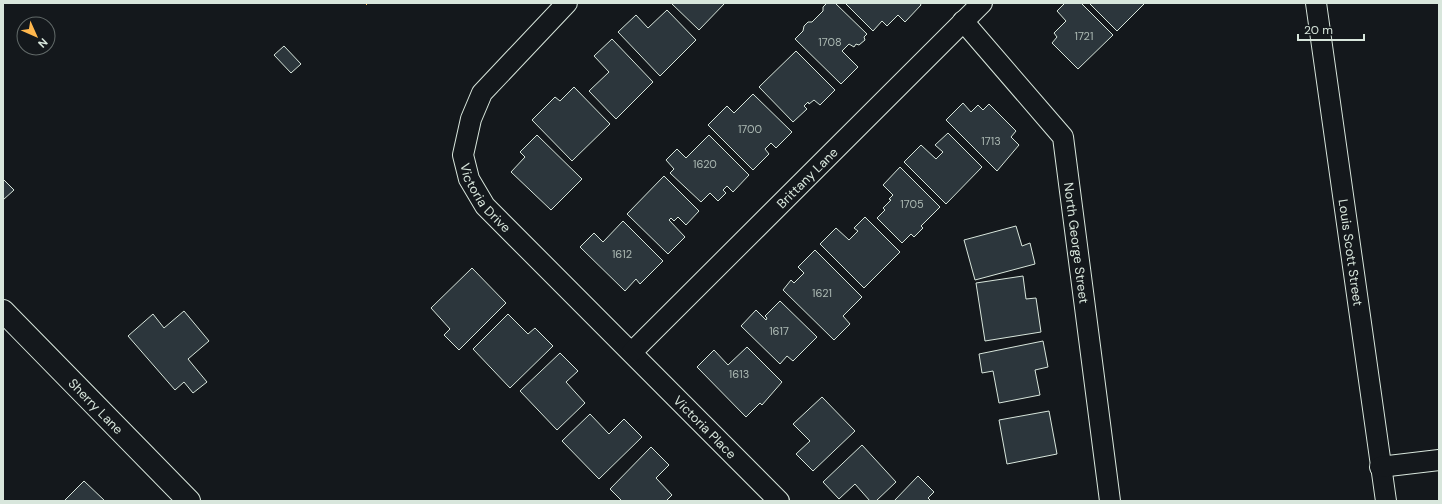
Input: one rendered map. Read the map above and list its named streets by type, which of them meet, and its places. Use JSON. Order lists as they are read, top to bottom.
{
  "streets": {
    "street": [
      "Brittany Lane",
      "Victoria Drive",
      "North George Street",
      "Louis Scott Street",
      "Sherry Lane",
      "Victoria Place"
    ]
  },
  "crossings": [
    ["Brittany Lane", "Victoria Drive"],
    ["Brittany Lane", "North George Street"],
    ["Brittany Lane", "Victoria Place"],
    ["Victoria Drive", "Victoria Place"]
  ],
  "house_numbers": [
    "1721",
    "1708",
    "1700",
    "1713",
    "1620",
    "1705",
    "1612",
    "1621",
    "1617",
    "1613"
  ],
  "scale_bar": "20 m",
  "north": "bottom right"
}
